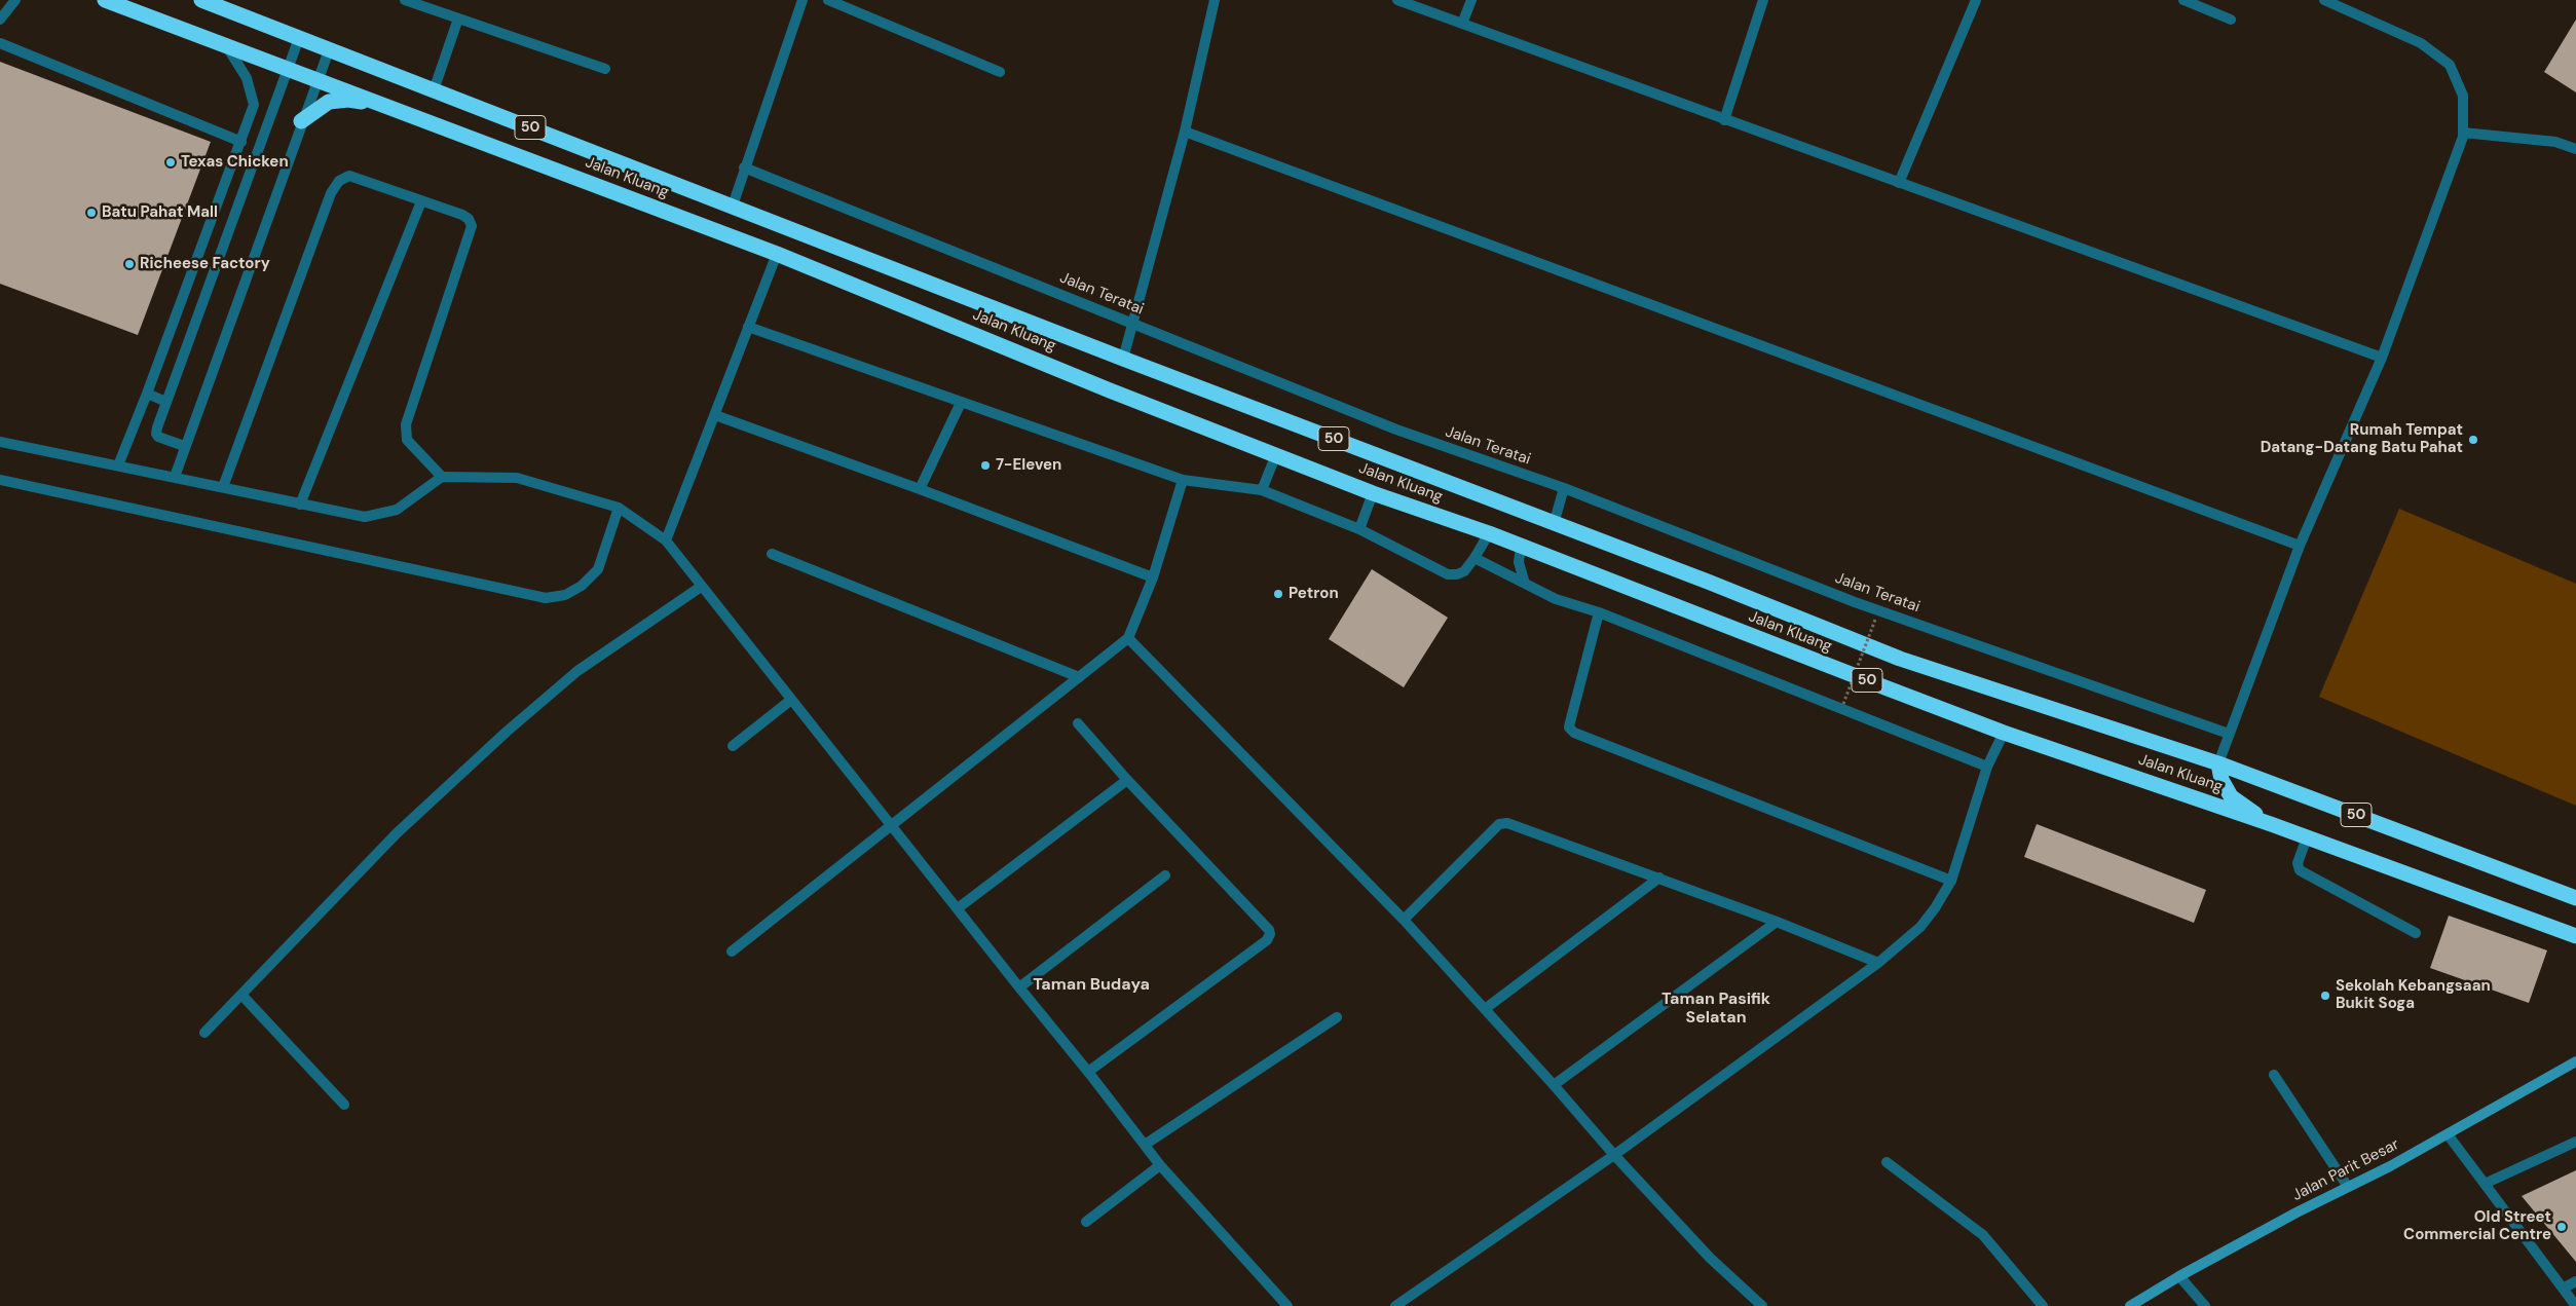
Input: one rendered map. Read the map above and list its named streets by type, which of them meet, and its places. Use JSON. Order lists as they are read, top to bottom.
{
  "streets": {
    "highway": ["50", "Jalan Kluang"],
    "street": ["Jalan Teratai", "Jalan Parit Besar"]
  },
  "districts": ["Taman Budaya", "Taman Pasifik Selatan"],
  "places": [
    "Texas Chicken",
    "Batu Pahat Mall",
    "Richeese Factory",
    "Rumah Tempat Datang-Datang Batu Pahat",
    "7-Eleven",
    "Petron",
    "Sekolah Kebangsaan Bukit Soga",
    "Old Street Commercial Centre"
  ]
}
